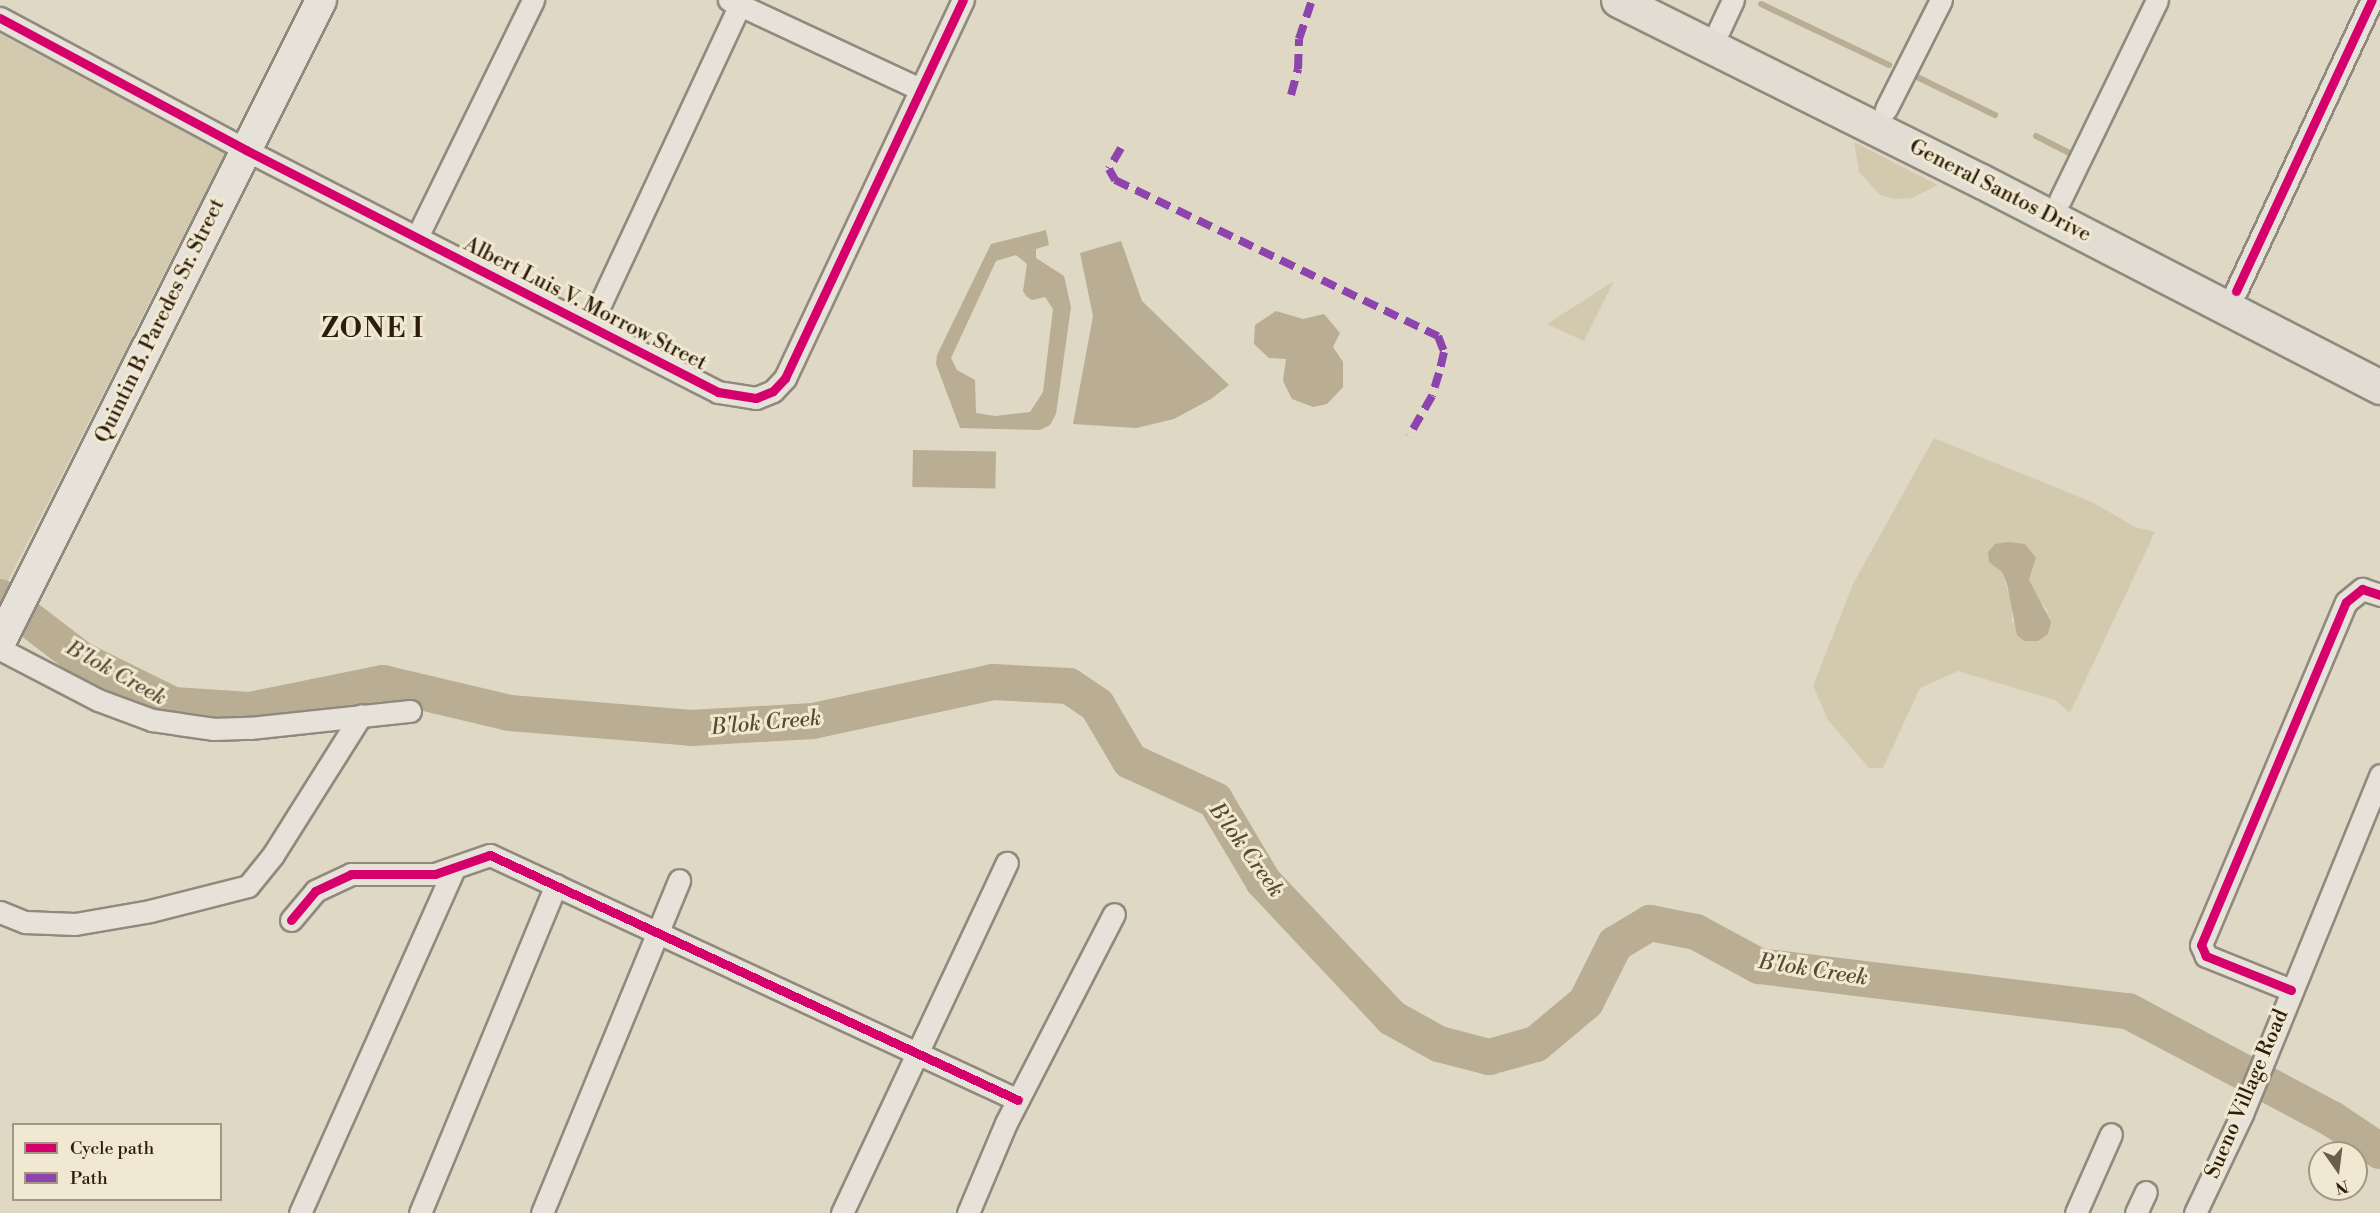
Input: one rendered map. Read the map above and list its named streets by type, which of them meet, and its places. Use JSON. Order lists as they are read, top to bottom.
{
  "streets": {
    "highway": ["General Santos Drive"],
    "main road": ["Quintin B. Paredes Sr. Street"],
    "street": ["Albert Luis V. Morrow Street", "Sueno Village Road"]
  },
  "crossings": [
    ["Albert Luis V. Morrow Street", "Quintin B. Paredes Sr. Street"]
  ],
  "districts": ["ZONE I"],
  "water": ["B'lok Creek"],
  "legend": ["Cycle path", "Path"],
  "north": "bottom"
}
